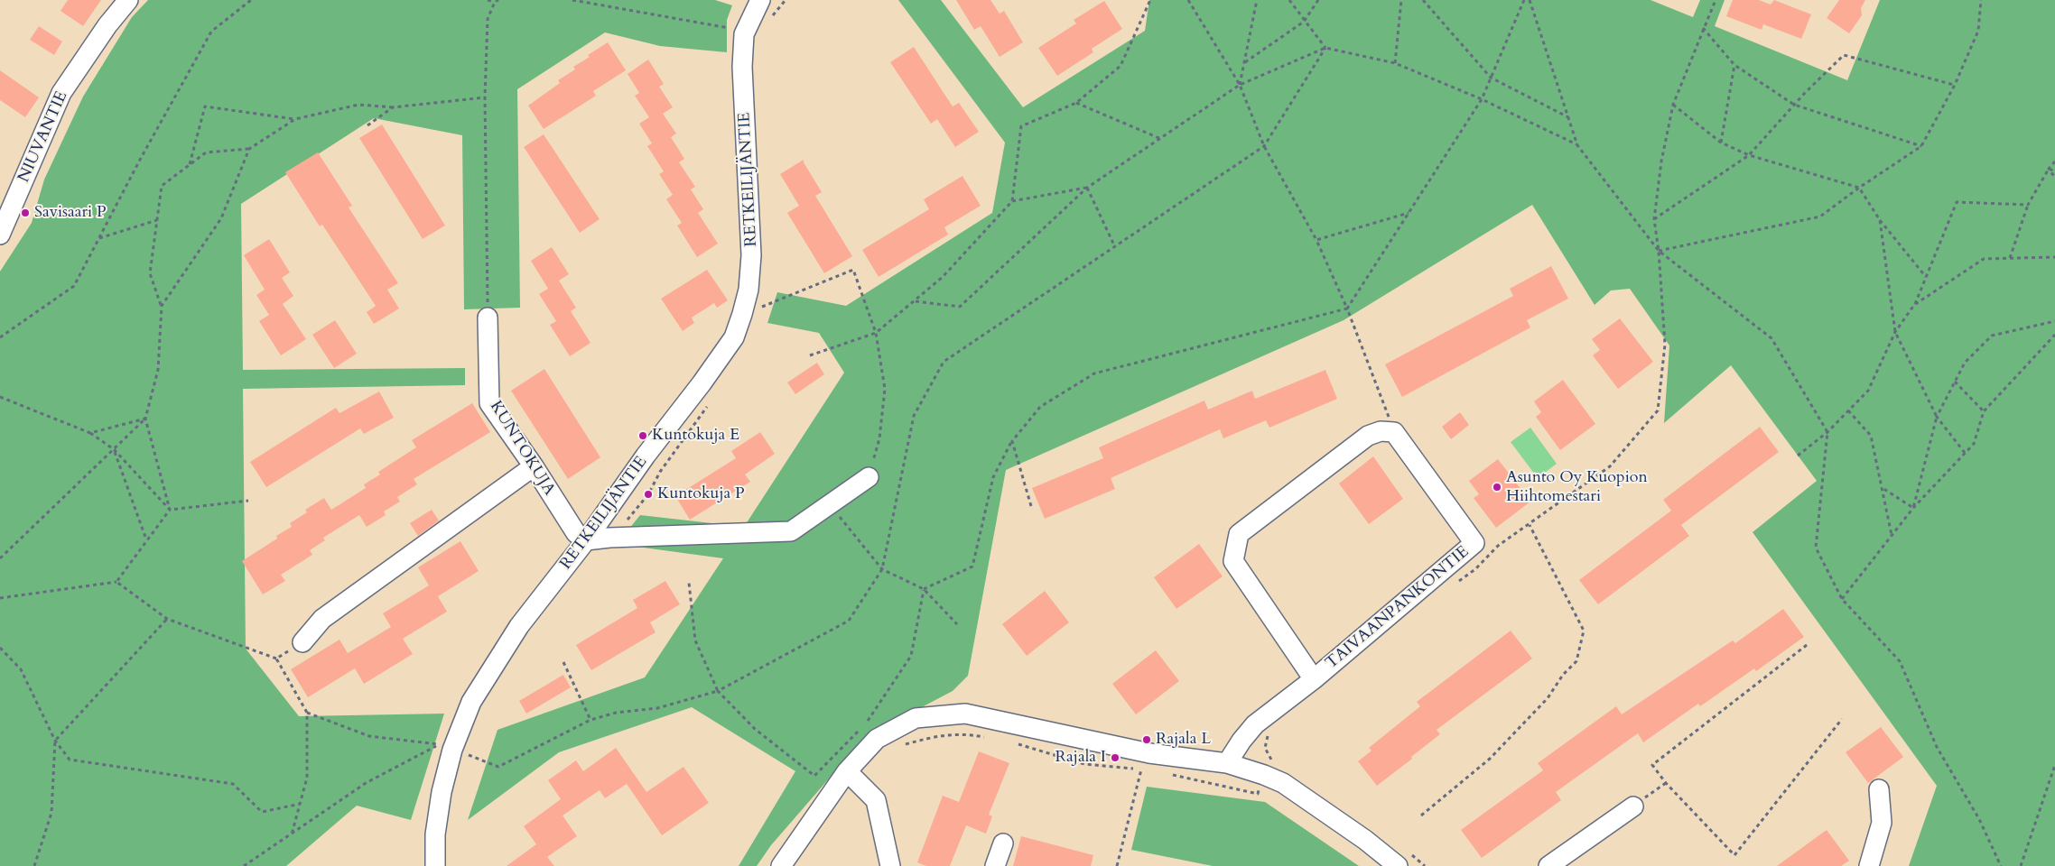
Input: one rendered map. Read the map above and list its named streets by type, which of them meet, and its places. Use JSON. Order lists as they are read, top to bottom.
{
  "streets": {
    "street": [
      "NIUVANTIE",
      "RETKEILIJÄNTIE",
      "KUNTOKUJA",
      "TAIVAANPANKONTIE"
    ]
  },
  "crossings": [
    ["RETKEILIJÄNTIE", "KUNTOKUJA"]
  ],
  "places": [
    "Savisaari P",
    "Kuntokuja E",
    "Asunto Oy Kuopion Hiihtomestari",
    "Kuntokuja P",
    "Rajala L",
    "Rajala I"
  ]
}
